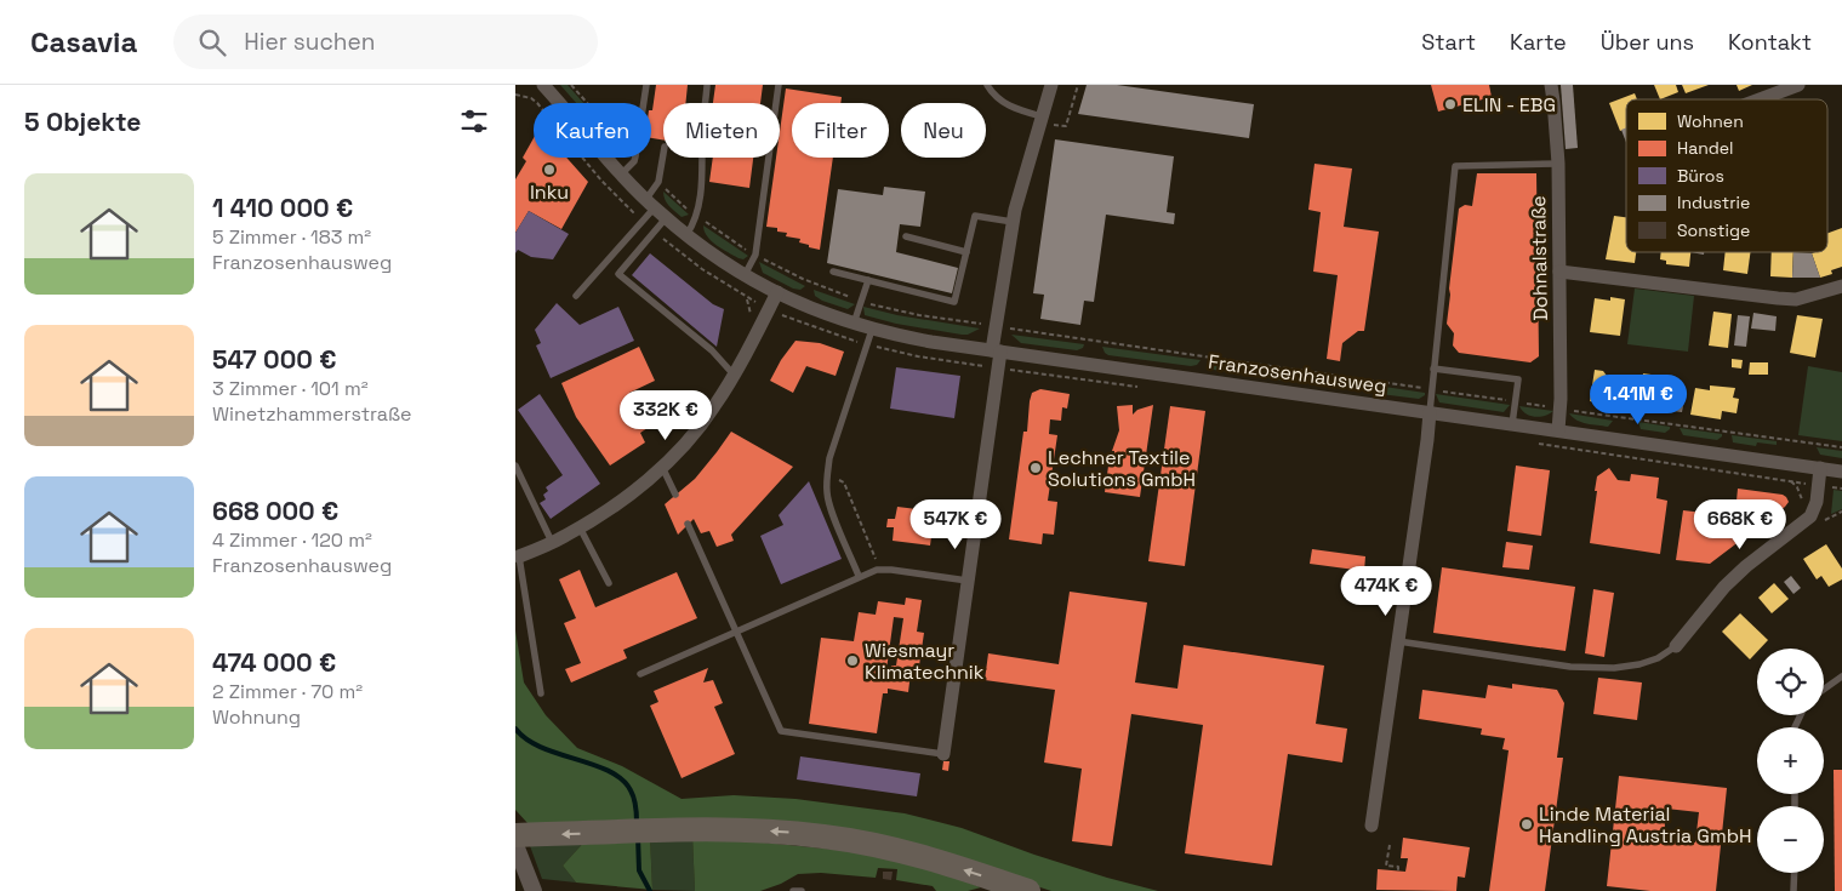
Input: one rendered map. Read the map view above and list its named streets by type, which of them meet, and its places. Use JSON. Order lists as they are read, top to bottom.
{
  "streets": {
    "street": ["Dohnalstraße", "Franzosenhausweg"]
  },
  "crossings": [
    ["Dohnalstraße", "Franzosenhausweg"]
  ],
  "places": [
    "ELIN - EBG",
    "Inku",
    "Lechner Textile Solutions GmbH",
    "Wiesmayr Klimatechnik",
    "Linde Material Handling Austria GmbH"
  ],
  "legend": [
    "Wohnen",
    "Handel",
    "Büros",
    "Industrie",
    "Sonstige"
  ],
  "page": {
    "header": "Casavia",
    "search": "Hier suchen",
    "nav": [
      "Start",
      "Karte",
      "Über uns",
      "Kontakt"
    ],
    "heading": "5 Objekte",
    "chip": [
      "Kaufen",
      "Mieten",
      "Filter",
      "Neu"
    ],
    "list": [
      {
        "name": "1 410 000 €",
        "note": "5 Zimmer · 183 m² · Franzosenhausweg"
      },
      {
        "name": "547 000 €",
        "note": "3 Zimmer · 101 m² · Winetzhammerstraße"
      },
      {
        "name": "668 000 €",
        "note": "4 Zimmer · 120 m² · Franzosenhausweg"
      },
      {
        "name": "474 000 €",
        "note": "2 Zimmer · 70 m² · Wohnung"
      }
    ],
    "price": [
      "1.41M €",
      "332K €",
      "547K €",
      "668K €",
      "474K €"
    ],
    "map_buttons": ["+", "−"]
  }
}
